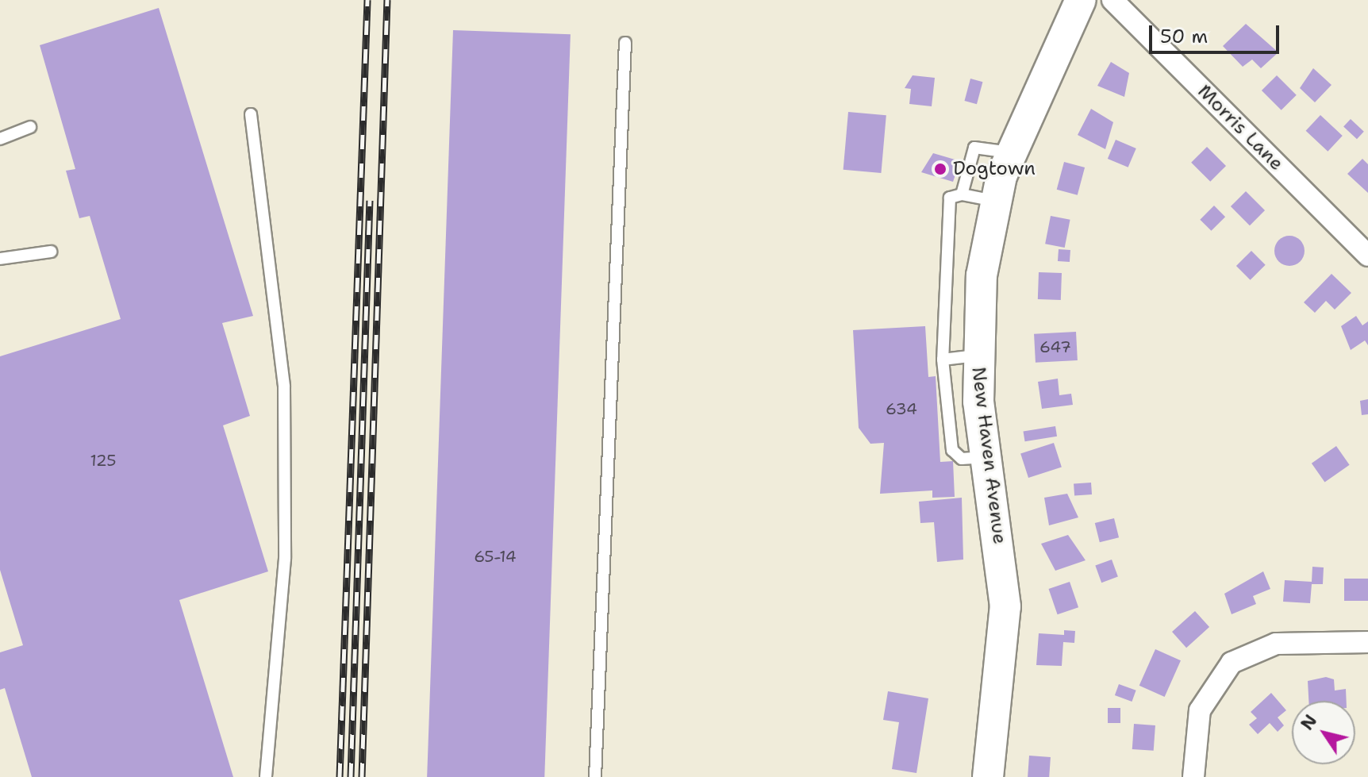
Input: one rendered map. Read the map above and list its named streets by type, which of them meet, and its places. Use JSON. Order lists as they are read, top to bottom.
{
  "streets": {
    "main road": ["New Haven Avenue"],
    "street": ["Morris Lane"]
  },
  "places": ["Dogtown"],
  "house_numbers": [
    "647",
    "634",
    "125",
    "65-14"
  ],
  "scale_bar": "50 m",
  "north": "top left"
}
